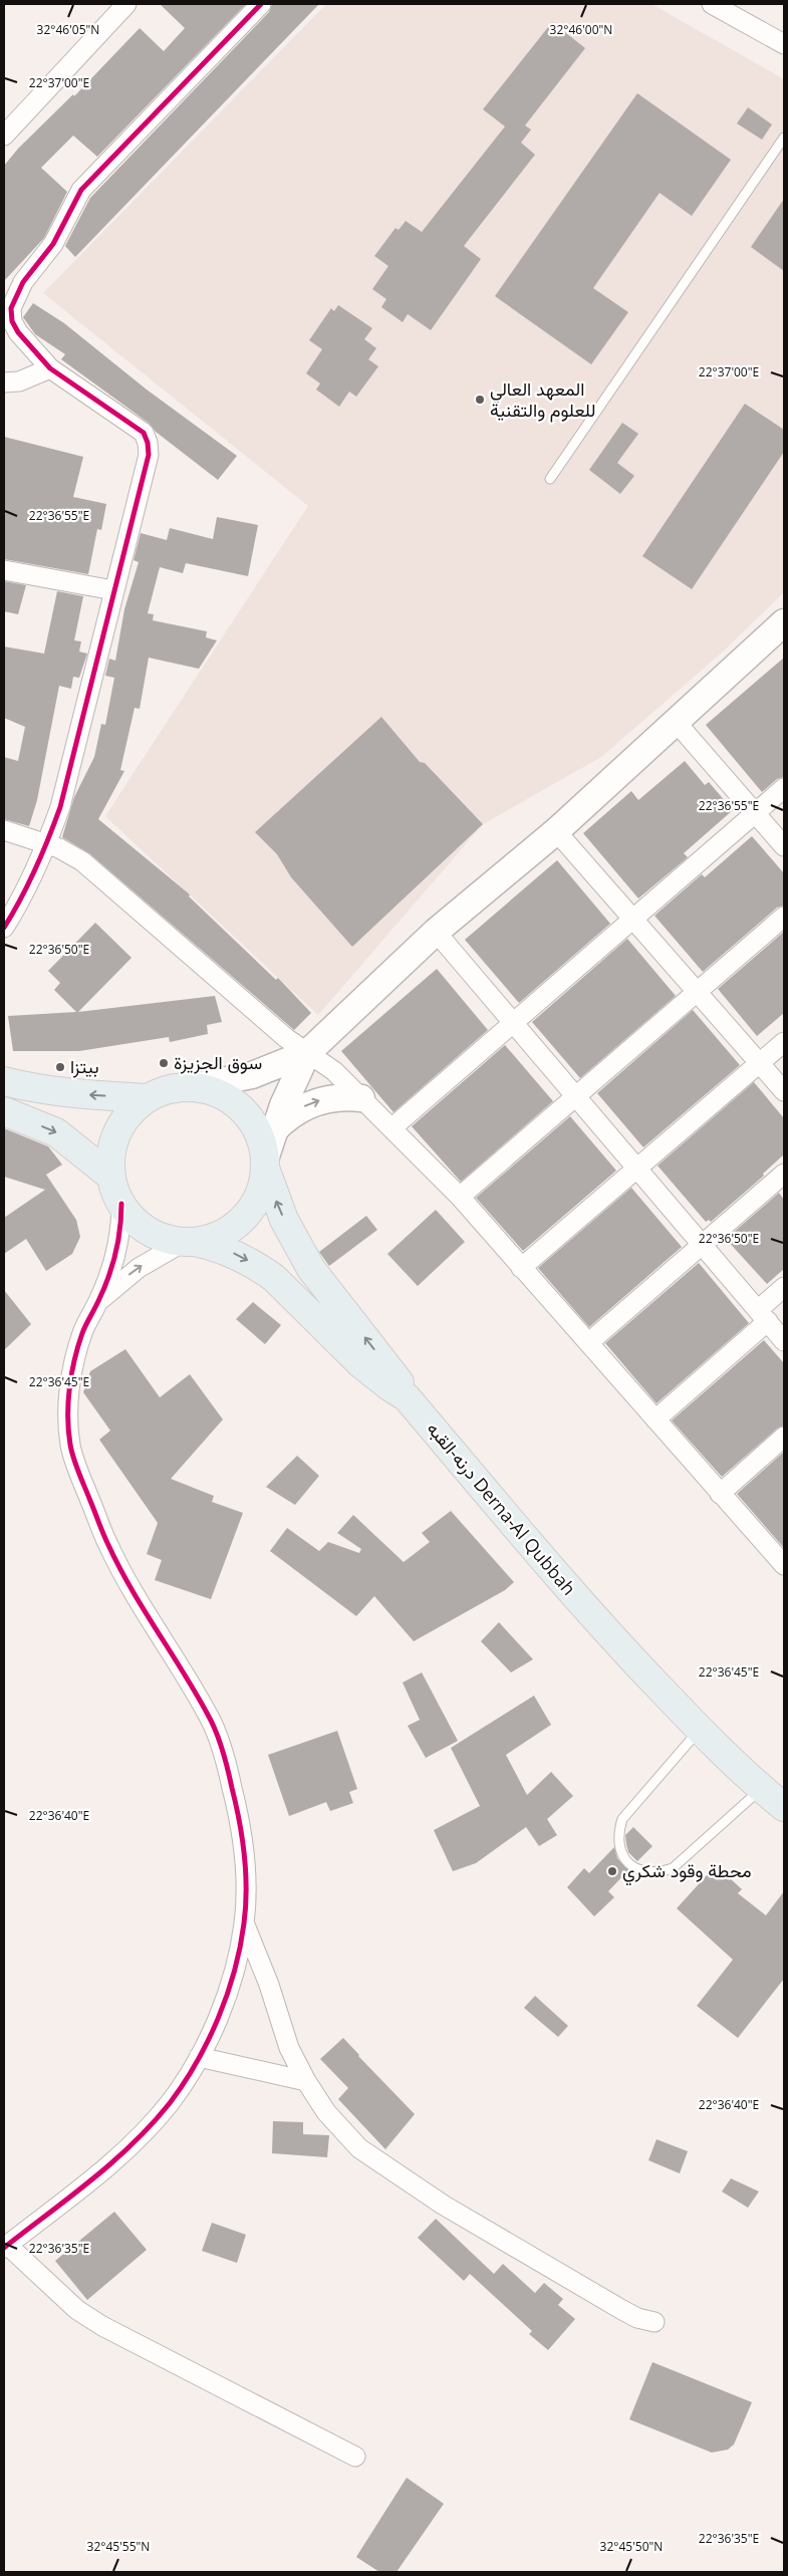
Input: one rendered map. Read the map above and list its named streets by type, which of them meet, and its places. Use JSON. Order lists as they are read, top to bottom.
{
  "streets": {
    "main road": ["درنه-القبه Derna-Al Qubbah"]
  },
  "places": [
    "المعهد العالي للعلوم والتقنية",
    "سوق الجزيزة",
    "بيتزا",
    "محطة وقود شكري"
  ],
  "coordinates": [
    "32°46'05\"N",
    "32°46'00\"N",
    "22°37'00\"E",
    "22°36'55\"E",
    "22°36'50\"E",
    "22°36'45\"E",
    "22°36'40\"E",
    "22°36'35\"E",
    "32°45'55\"N",
    "32°45'50\"N"
  ]
}
